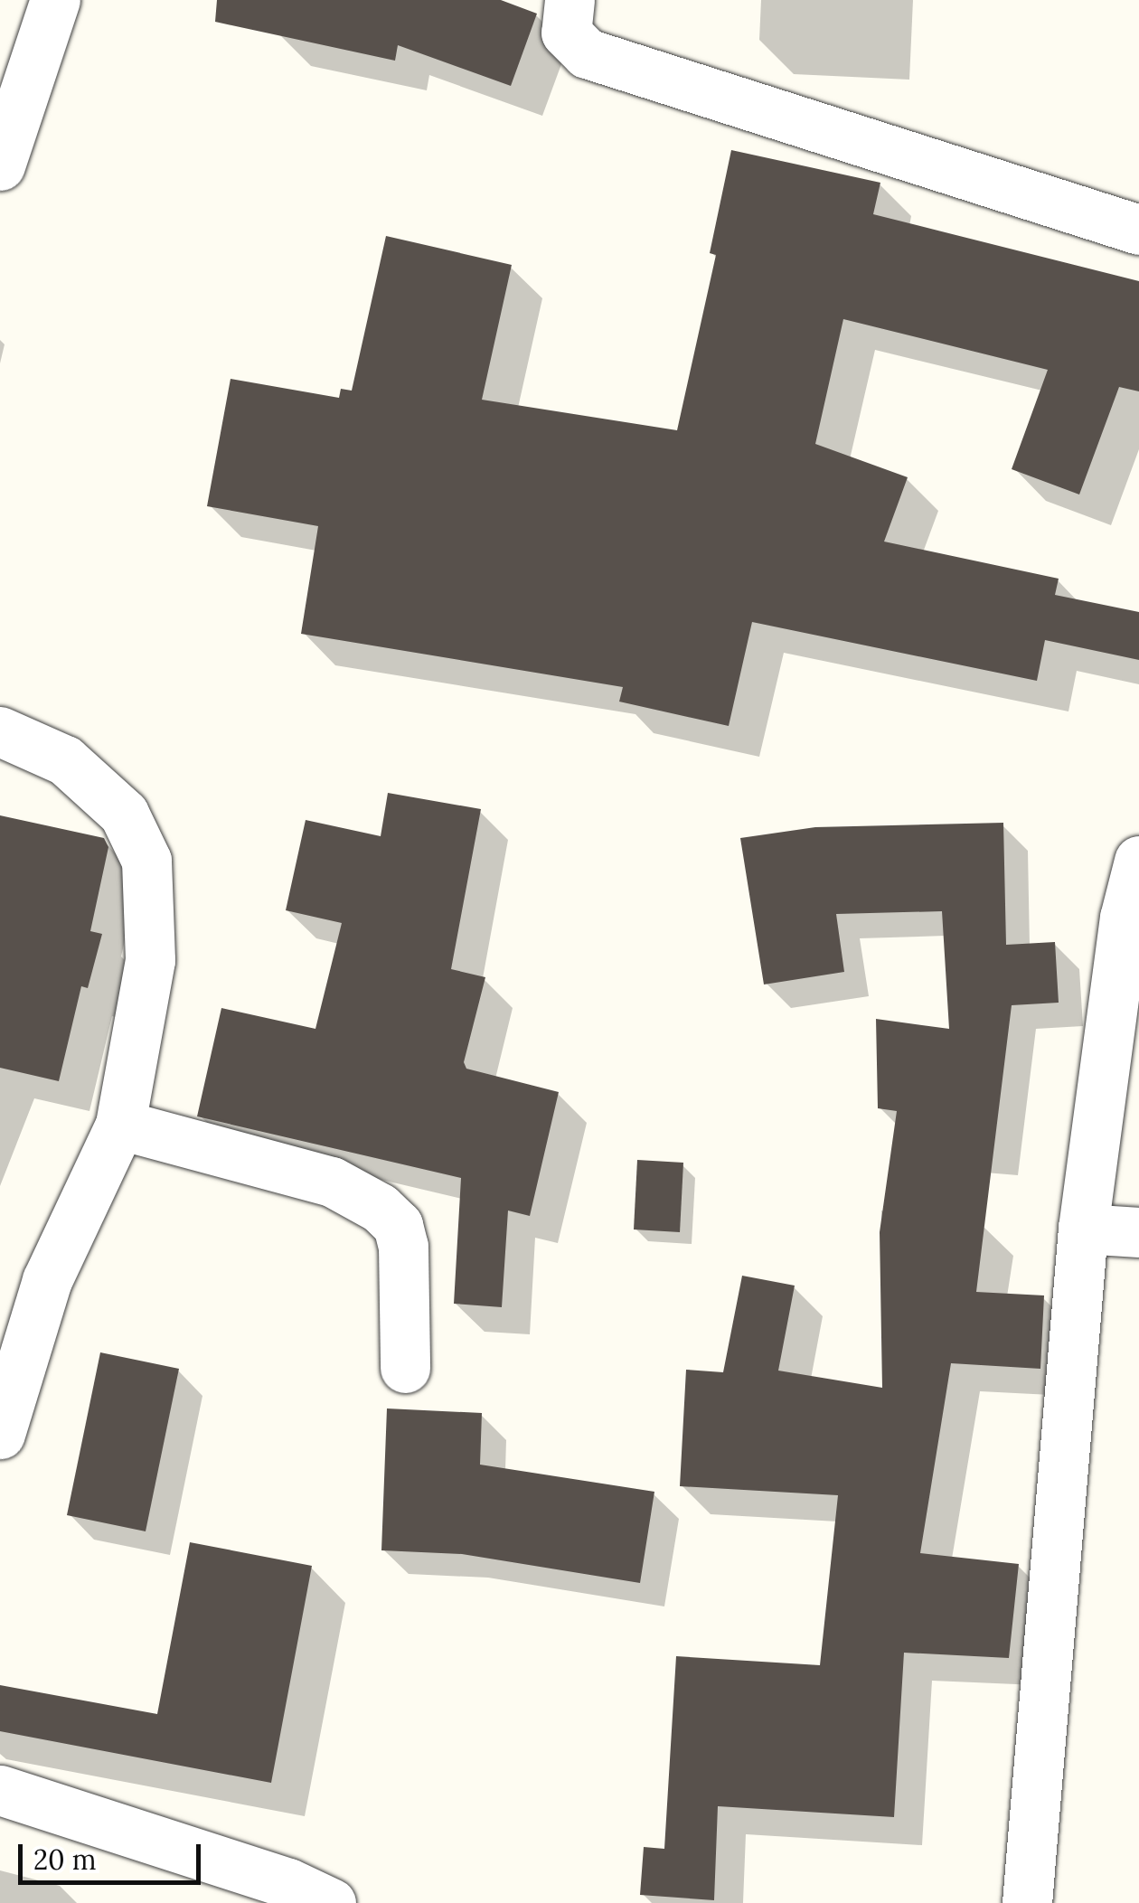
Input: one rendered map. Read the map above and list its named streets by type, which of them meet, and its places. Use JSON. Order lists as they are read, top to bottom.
{
  "scale_bar": "20 m"
}
